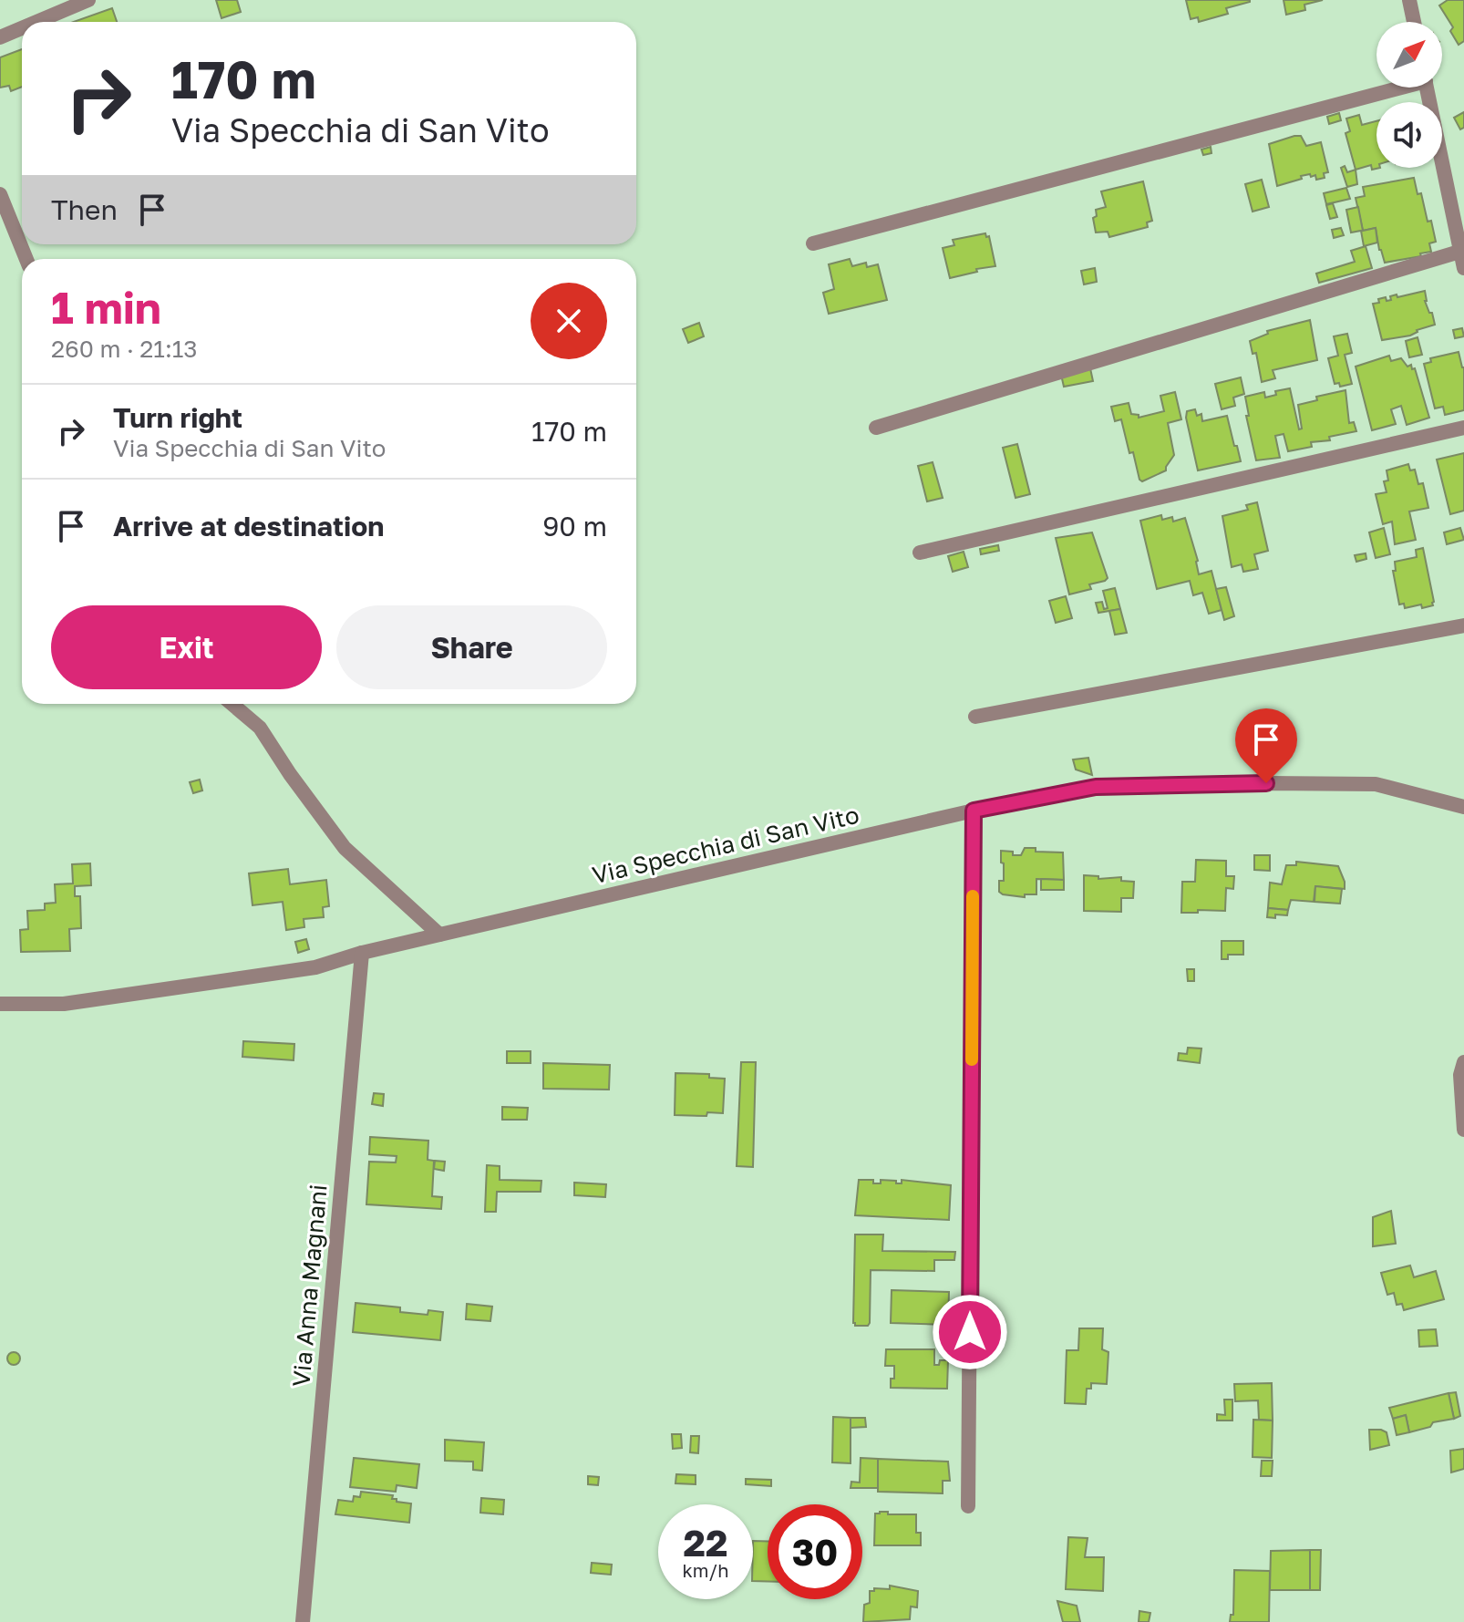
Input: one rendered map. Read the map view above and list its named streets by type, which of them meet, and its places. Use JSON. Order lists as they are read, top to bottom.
{
  "streets": {
    "street": ["Via Specchia di San Vito", "Via Anna Magnani"]
  },
  "crossings": [
    ["Via Specchia di San Vito", "Via Anna Magnani"]
  ],
  "north": "top right",
  "page": {
    "turn": ["170 m", "Via Specchia di San Vito"],
    "then": "Then",
    "heading": ["1 min", "260 m · 21:13"],
    "list": [
      {
        "name": "Turn right",
        "note": "Via Specchia di San Vito",
        "value": "170 m"
      },
      {
        "name": "Arrive at destination",
        "value": "90 m"
      }
    ],
    "buttons": ["Exit", "Share"],
    "speed": "22 km/h",
    "limit": "30"
  }
}
